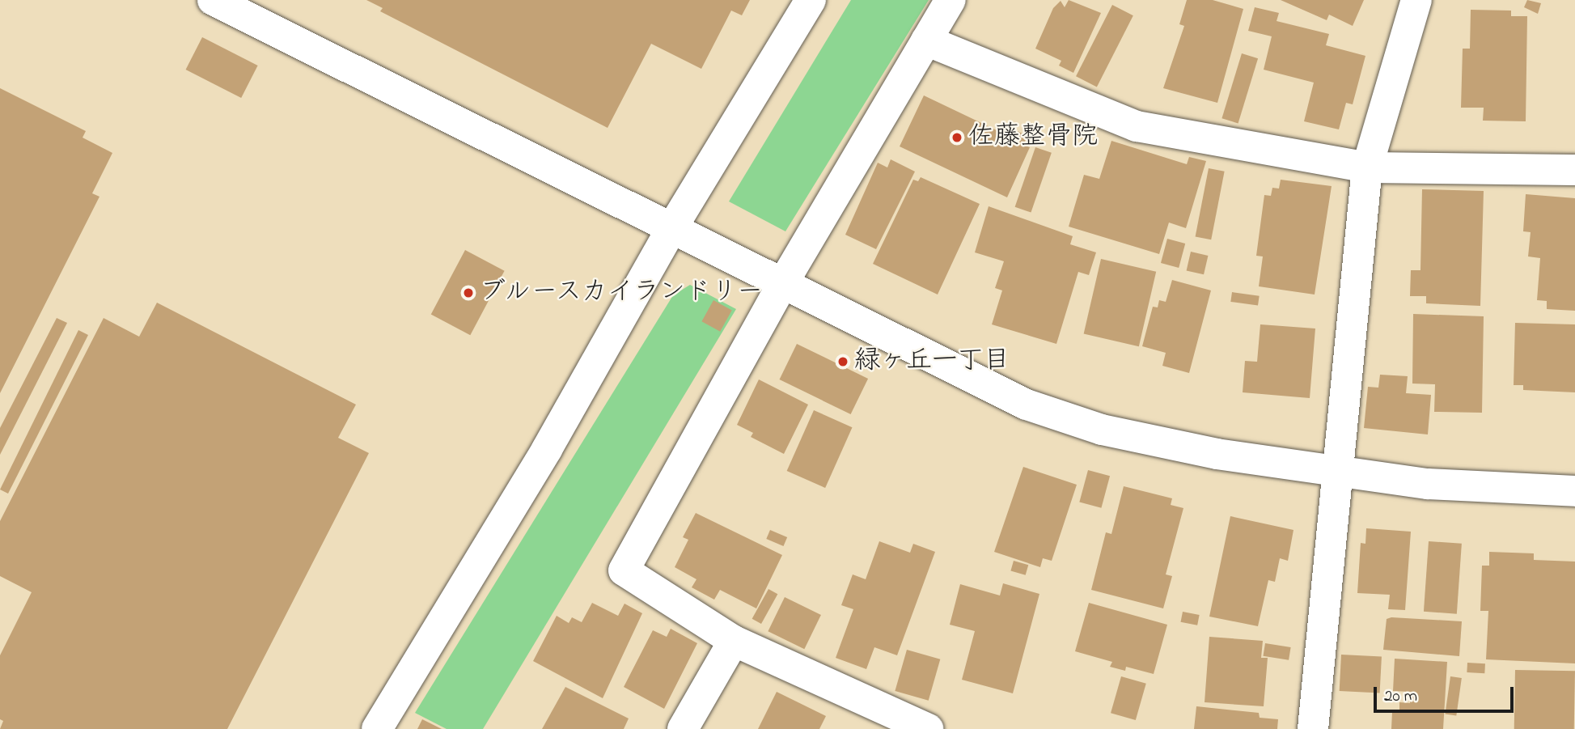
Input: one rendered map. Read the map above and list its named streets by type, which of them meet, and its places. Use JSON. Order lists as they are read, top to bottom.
{
  "places": ["佐藤整骨院", "ブルースカイランドリー", "緑ヶ丘一丁目"],
  "scale_bar": "20 m"
}
